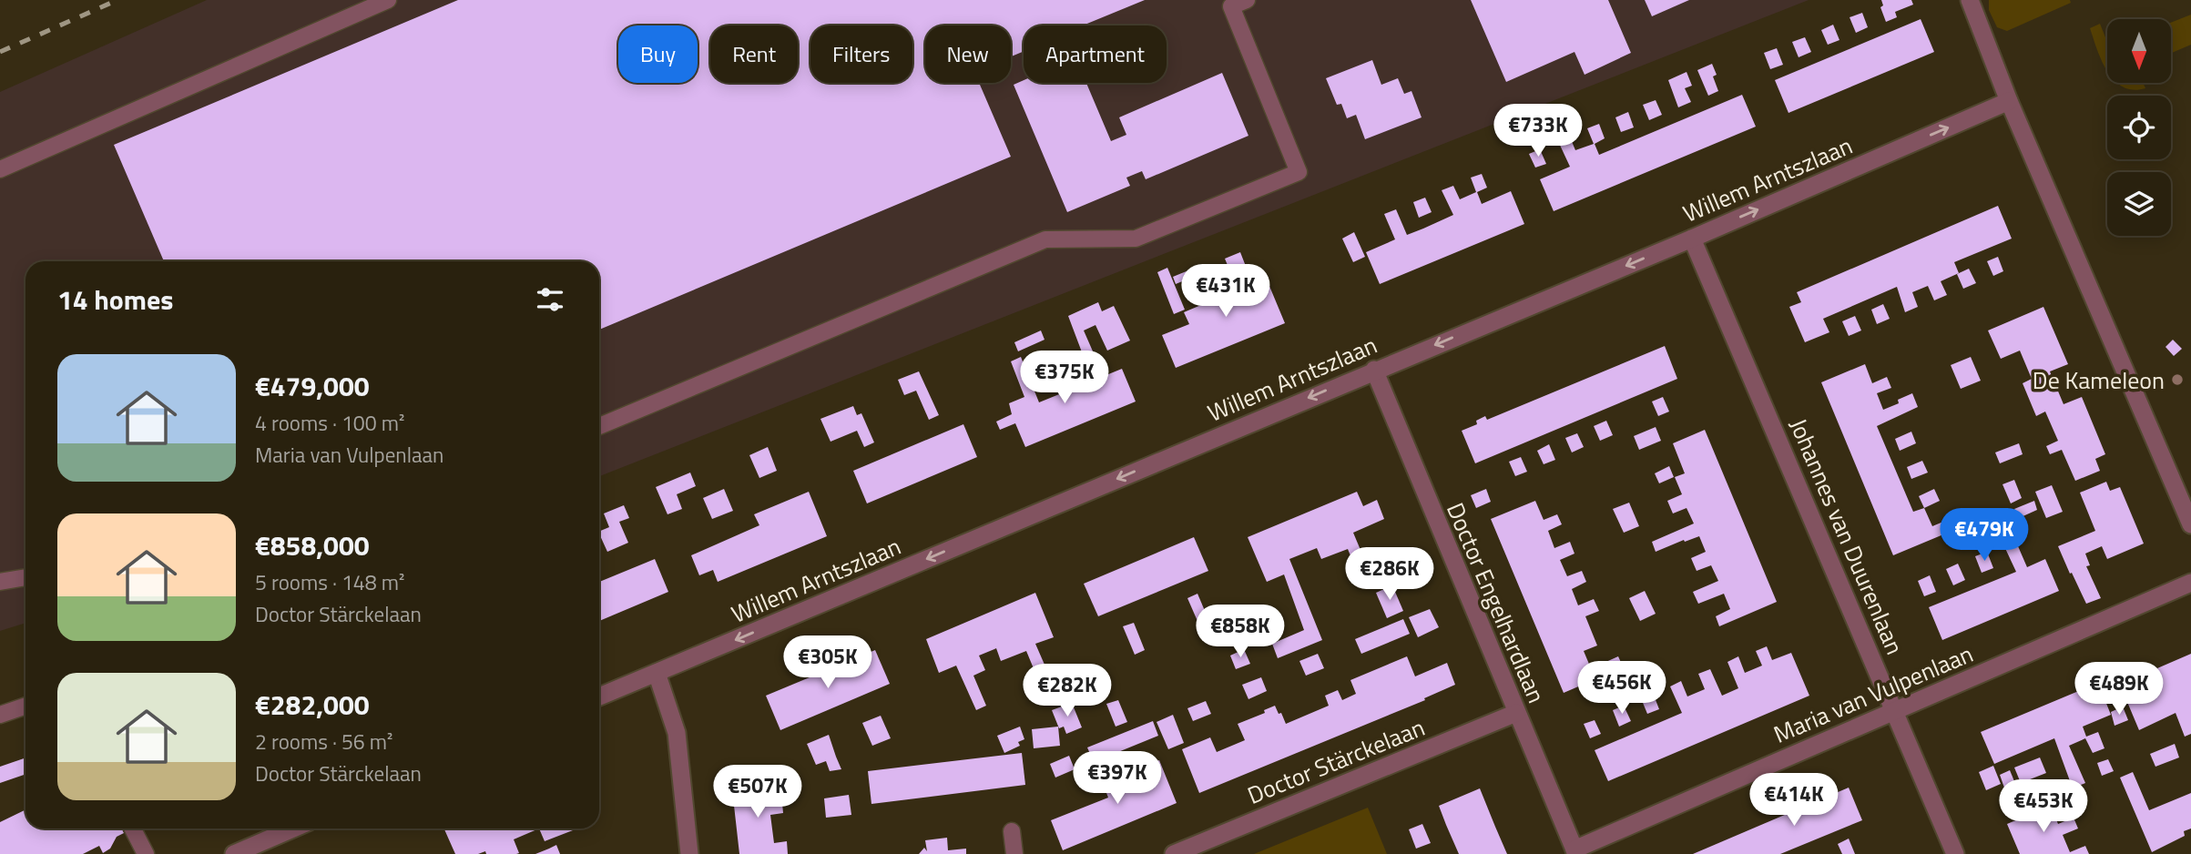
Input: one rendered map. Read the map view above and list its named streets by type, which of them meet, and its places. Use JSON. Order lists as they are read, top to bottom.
{
  "streets": {
    "street": [
      "Willem Arntszlaan",
      "Johannes van Duurenlaan",
      "Doctor Engelhardlaan",
      "Maria van Vulpenlaan",
      "Doctor Stärckelaan"
    ]
  },
  "crossings": [
    ["Willem Arntszlaan", "Johannes van Duurenlaan"],
    ["Willem Arntszlaan", "Doctor Engelhardlaan"],
    ["Johannes van Duurenlaan", "Maria van Vulpenlaan"],
    ["Doctor Engelhardlaan", "Maria van Vulpenlaan"],
    ["Doctor Engelhardlaan", "Doctor Stärckelaan"]
  ],
  "places": ["De Kameleon"],
  "north": "bottom",
  "page": {
    "chip": [
      "Buy",
      "Rent",
      "Filters",
      "New",
      "Apartment"
    ],
    "price": [
      "€733K",
      "€431K",
      "€375K",
      "€479K",
      "€286K",
      "€858K",
      "€305K",
      "€456K",
      "€489K",
      "€282K",
      "€397K",
      "€507K",
      "€414K",
      "€453K"
    ],
    "heading": "14 homes",
    "list": [
      {
        "name": "€479,000",
        "note": "4 rooms · 100 m² · Maria van Vulpenlaan"
      },
      {
        "name": "€858,000",
        "note": "5 rooms · 148 m² · Doctor Stärckelaan"
      },
      {
        "name": "€282,000",
        "note": "2 rooms · 56 m² · Doctor Stärckelaan"
      }
    ]
  }
}
